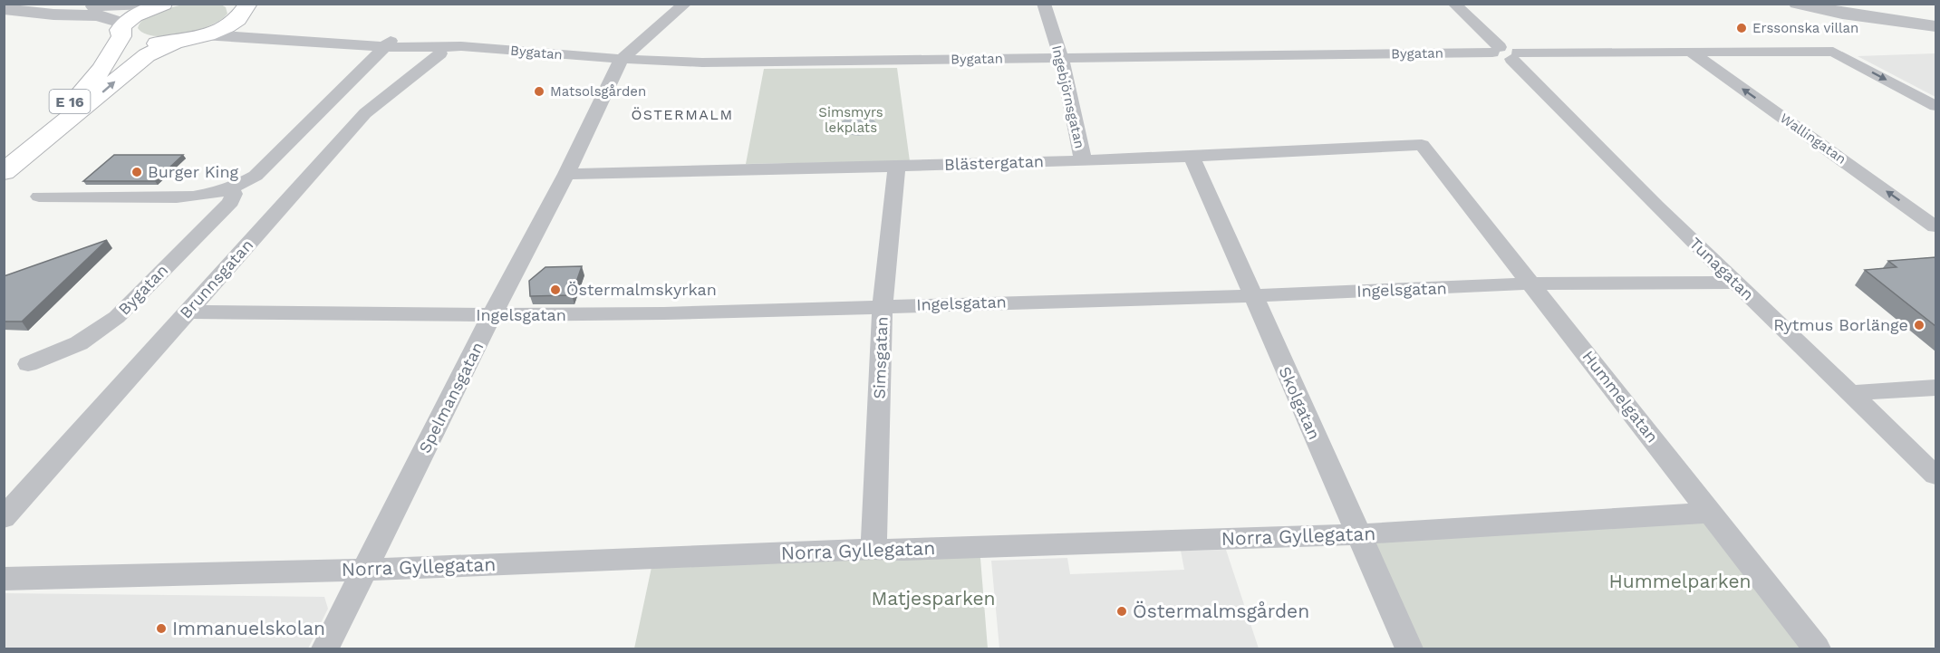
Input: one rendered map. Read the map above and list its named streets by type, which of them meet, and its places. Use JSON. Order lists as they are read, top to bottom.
{
  "streets": {
    "highway": ["E 16"],
    "street": [
      "Bygatan",
      "Ingebjörnsgatan",
      "Wallingatan",
      "Blästergatan",
      "Tunagatan",
      "Brunnsgatan",
      "Ingelsgatan",
      "Simsgatan",
      "Hummelgatan",
      "Spelmansgatan",
      "Skolgatan",
      "Norra Gyllegatan"
    ]
  },
  "crossings": [
    ["Bygatan", "Ingebjörnsgatan"],
    ["Bygatan", "E 16"],
    ["Bygatan", "Wallingatan"],
    ["Bygatan", "Tunagatan"],
    ["Bygatan", "Spelmansgatan"],
    ["Ingebjörnsgatan", "Blästergatan"],
    ["Blästergatan", "Simsgatan"],
    ["Blästergatan", "Hummelgatan"],
    ["Blästergatan", "Spelmansgatan"],
    ["Blästergatan", "Skolgatan"],
    ["Tunagatan", "Ingelsgatan"],
    ["Brunnsgatan", "Ingelsgatan"],
    ["Ingelsgatan", "Simsgatan"],
    ["Ingelsgatan", "Hummelgatan"],
    ["Ingelsgatan", "Spelmansgatan"],
    ["Ingelsgatan", "Skolgatan"],
    ["Simsgatan", "Norra Gyllegatan"],
    ["Hummelgatan", "Norra Gyllegatan"],
    ["Spelmansgatan", "Norra Gyllegatan"],
    ["Skolgatan", "Norra Gyllegatan"]
  ],
  "one_way": ["Wallingatan"],
  "districts": ["ÖSTERMALM"],
  "parks": ["Simsmyrs lekplats", "Hummelparken", "Matjesparken"],
  "places": [
    "Erssonska villan",
    "Matsolsgården",
    "Burger King",
    "Östermalmskyrkan",
    "Rytmus Borlänge",
    "Östermalmsgården",
    "Immanuelskolan"
  ]
}
